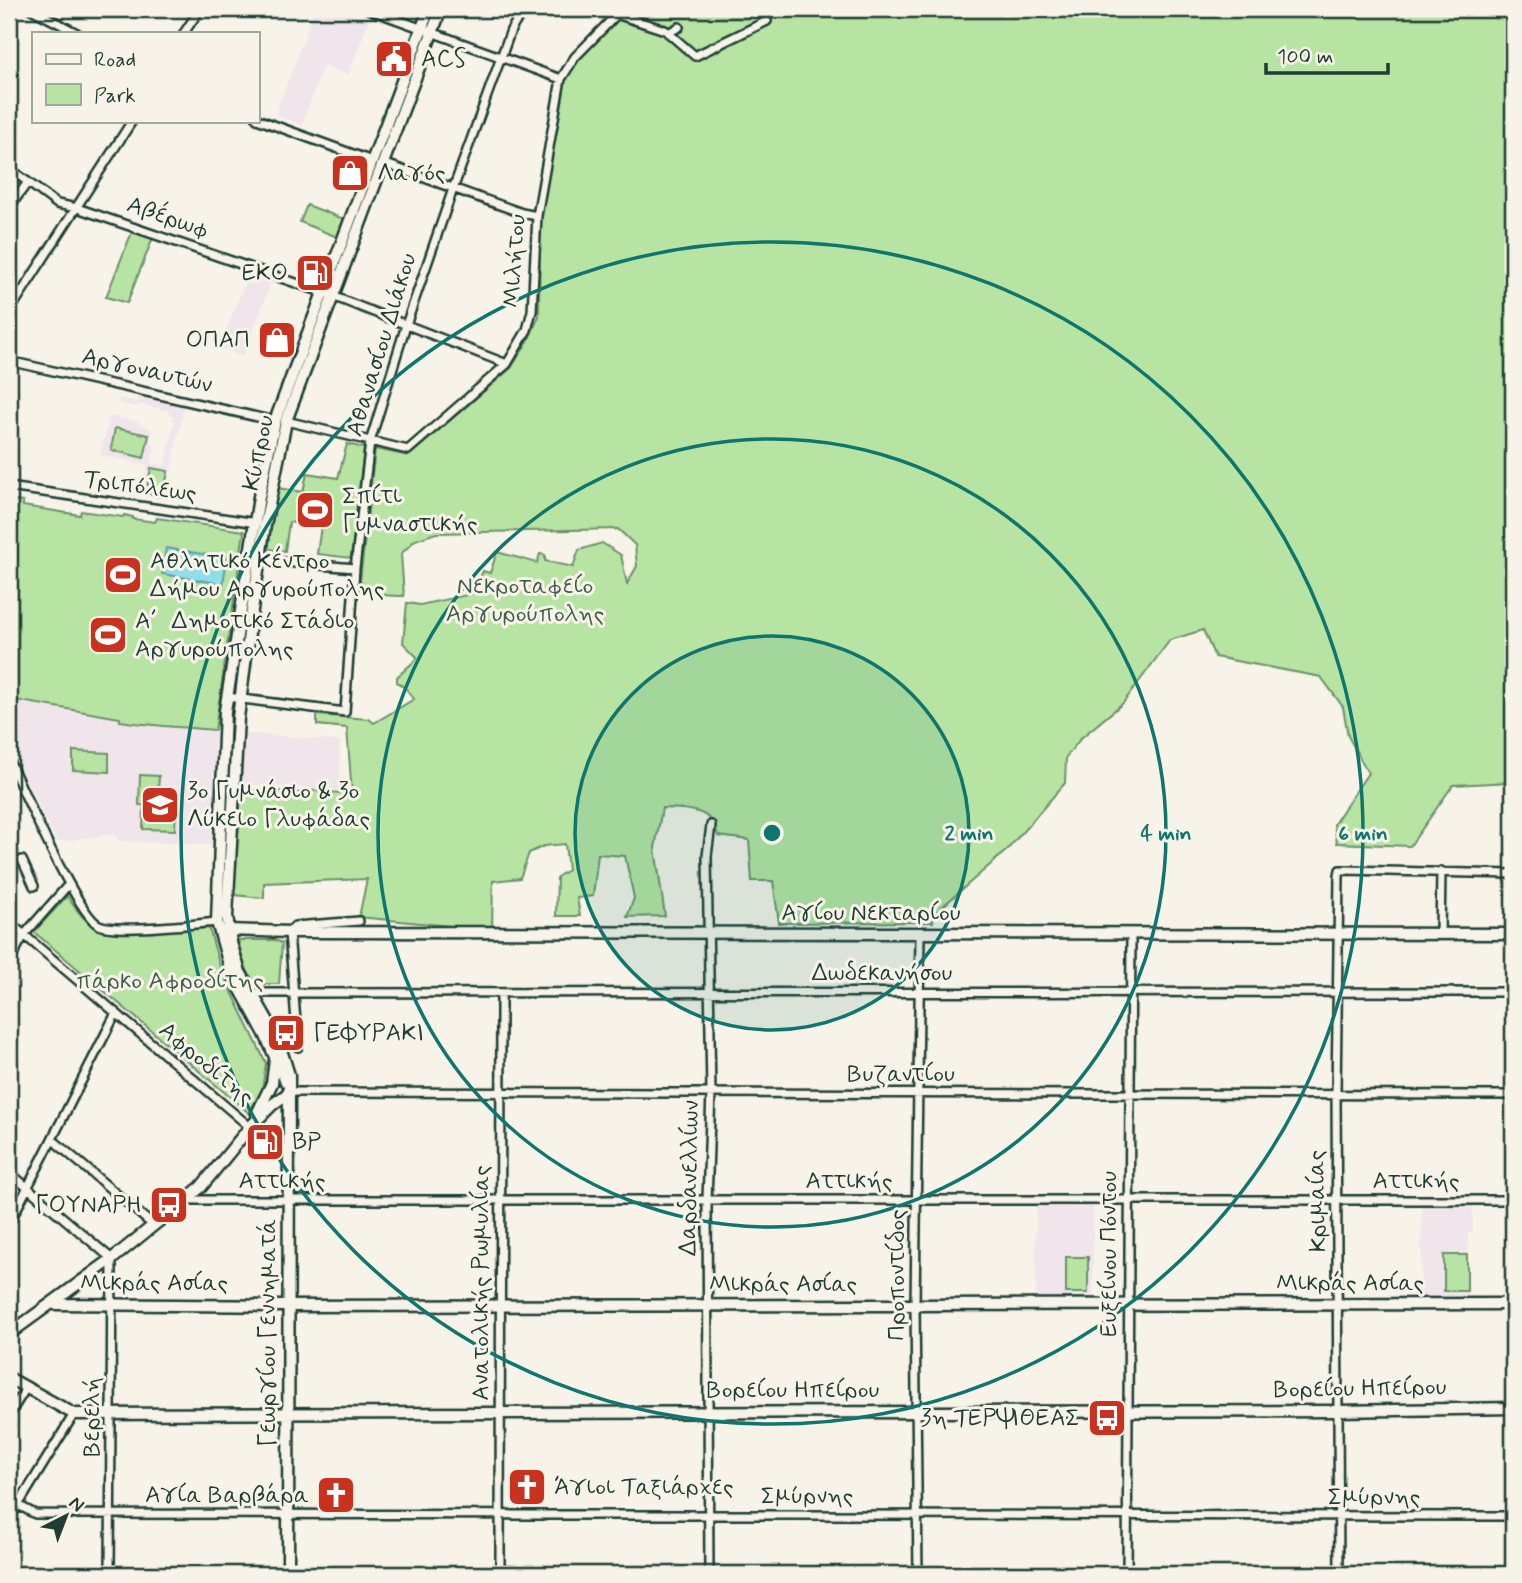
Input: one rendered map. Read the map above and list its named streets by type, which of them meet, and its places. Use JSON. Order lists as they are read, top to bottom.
{
  "streets": {
    "street": [
      "Αβέρωφ",
      "Μιλήτου",
      "Αθανασίου Διάκου",
      "Αργοναυτών",
      "Κύπρου",
      "Τριπόλεως",
      "Αγίου Νεκταρίου",
      "Δωδεκανήσου",
      "Αφροδίτης",
      "Βυζαντίου",
      "Δαρδανελλίων",
      "Αττικής",
      "Κριμαίας",
      "Ευξείνου Πόντου",
      "Προποντίδος",
      "Μικράς Ασίας",
      "Ανατολικής Ρωμυλίας",
      "Γεωργίου Γεννηματά",
      "Βορείου Ηπείρου",
      "Βερελή",
      "Σμύρνης"
    ]
  },
  "crossings": [
    ["Αβέρωφ", "Κύπρου"],
    ["Μιλήτου", "Αθανασίου Διάκου"],
    ["Μιλήτου", "Αργοναυτών"],
    ["Αθανασίου Διάκου", "Αργοναυτών"],
    ["Αθανασίου Διάκου", "Κύπρου"],
    ["Αργοναυτών", "Κύπρου"],
    ["Κύπρου", "Τριπόλεως"],
    ["Κύπρου", "Αγίου Νεκταρίου"],
    ["Κύπρου", "Γεωργίου Γεννηματά"],
    ["Αγίου Νεκταρίου", "Δαρδανελλίων"],
    ["Αγίου Νεκταρίου", "Κριμαίας"],
    ["Αγίου Νεκταρίου", "Ευξείνου Πόντου"],
    ["Αγίου Νεκταρίου", "Προποντίδος"],
    ["Αγίου Νεκταρίου", "Γεωργίου Γεννηματά"],
    ["Δωδεκανήσου", "Δαρδανελλίων"],
    ["Δωδεκανήσου", "Κριμαίας"],
    ["Δωδεκανήσου", "Ευξείνου Πόντου"],
    ["Δωδεκανήσου", "Προποντίδος"],
    ["Δωδεκανήσου", "Ανατολικής Ρωμυλίας"],
    ["Δωδεκανήσου", "Γεωργίου Γεννηματά"],
    ["Βυζαντίου", "Δαρδανελλίων"],
    ["Βυζαντίου", "Κριμαίας"],
    ["Βυζαντίου", "Ευξείνου Πόντου"],
    ["Βυζαντίου", "Προποντίδος"],
    ["Βυζαντίου", "Ανατολικής Ρωμυλίας"],
    ["Βυζαντίου", "Γεωργίου Γεννηματά"],
    ["Δαρδανελλίων", "Αττικής"],
    ["Δαρδανελλίων", "Μικράς Ασίας"],
    ["Δαρδανελλίων", "Βορείου Ηπείρου"],
    ["Δαρδανελλίων", "Σμύρνης"],
    ["Αττικής", "Κριμαίας"],
    ["Αττικής", "Ευξείνου Πόντου"],
    ["Αττικής", "Προποντίδος"],
    ["Αττικής", "Ανατολικής Ρωμυλίας"],
    ["Αττικής", "Γεωργίου Γεννηματά"],
    ["Κριμαίας", "Μικράς Ασίας"],
    ["Κριμαίας", "Βορείου Ηπείρου"],
    ["Κριμαίας", "Σμύρνης"],
    ["Ευξείνου Πόντου", "Μικράς Ασίας"],
    ["Ευξείνου Πόντου", "Βορείου Ηπείρου"],
    ["Ευξείνου Πόντου", "Σμύρνης"],
    ["Προποντίδος", "Μικράς Ασίας"],
    ["Προποντίδος", "Βορείου Ηπείρου"],
    ["Προποντίδος", "Σμύρνης"],
    ["Μικράς Ασίας", "Ανατολικής Ρωμυλίας"],
    ["Μικράς Ασίας", "Γεωργίου Γεννηματά"],
    ["Μικράς Ασίας", "Βερελή"],
    ["Ανατολικής Ρωμυλίας", "Βορείου Ηπείρου"],
    ["Ανατολικής Ρωμυλίας", "Σμύρνης"],
    ["Γεωργίου Γεννηματά", "Βορείου Ηπείρου"],
    ["Γεωργίου Γεννηματά", "Σμύρνης"],
    ["Βορείου Ηπείρου", "Βερελή"],
    ["Βερελή", "Σμύρνης"]
  ],
  "parks": ["Νεκροταφείο Αργυρούπολης", "πάρκο Αφροδίτης"],
  "places": {
    "public building": ["ACS"],
    "shop": ["Λαγός", "ΟΠΑΠ"],
    "fuel station": ["ΕΚΟ", "BP"],
    "sports": ["Σπίτι Γυμναστικής", "Αθλητικό Κέντρο Δήμου Αργυρούπολης", "Α΄ Δημοτικό Στάδιο Αργυρούπολης"],
    "school or university": ["3ο Γυμνάσιο & 3ο Λύκειο Γλυφάδας"],
    "bus stop": ["ΓΕΦΥΡΑΚΙ", "ΓΟΥΝΑΡΗ", "3η ΤΕΡΨΙΘΕΑΣ"],
    "church": ["Άγιοι Ταξιάρχες", "Αγία Βαρβάρα"]
  },
  "legend": ["Road", "Park"],
  "scale_bar": "100 m",
  "north": "top right",
  "rings": ["2 min", "4 min", "6 min"]
}
